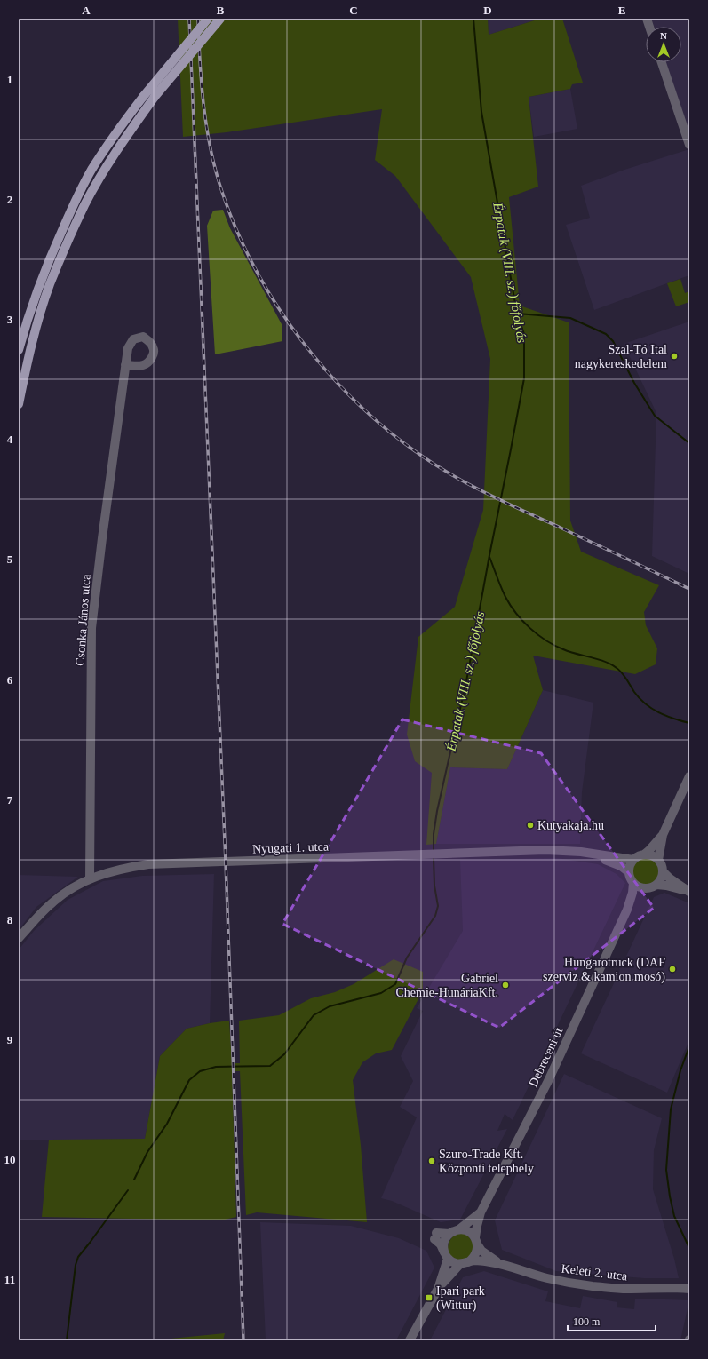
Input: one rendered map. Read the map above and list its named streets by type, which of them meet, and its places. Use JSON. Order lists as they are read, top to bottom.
{
  "streets": {
    "street": [
      "Csonka János utca",
      "Nyugati 1. utca",
      "Debreceni út",
      "Keleti 2. utca"
    ]
  },
  "crossings": [
    ["Csonka János utca", "Nyugati 1. utca"]
  ],
  "water": ["Érpatak (VIII. sz.) főfolyás"],
  "places": {
    "other": [
      "Szal-Tó Ital nagykereskedelem",
      "Kutyakaja.hu",
      "Hungarotruck (DAF szerviz & kamion mosó)",
      "Gabriel Chemie-HunáriaKft.",
      "Szuro-Trade Kft. Központi telephely"
    ],
    "transit": ["Ipari park (Wittur)"]
  },
  "scale_bar": "100 m",
  "north": "top",
  "grid": {
    "columns": [
      "A",
      "B",
      "C",
      "D",
      "E"
    ],
    "rows": [
      "1",
      "2",
      "3",
      "4",
      "5",
      "6",
      "7",
      "8",
      "9",
      "10",
      "11"
    ]
  }
}
